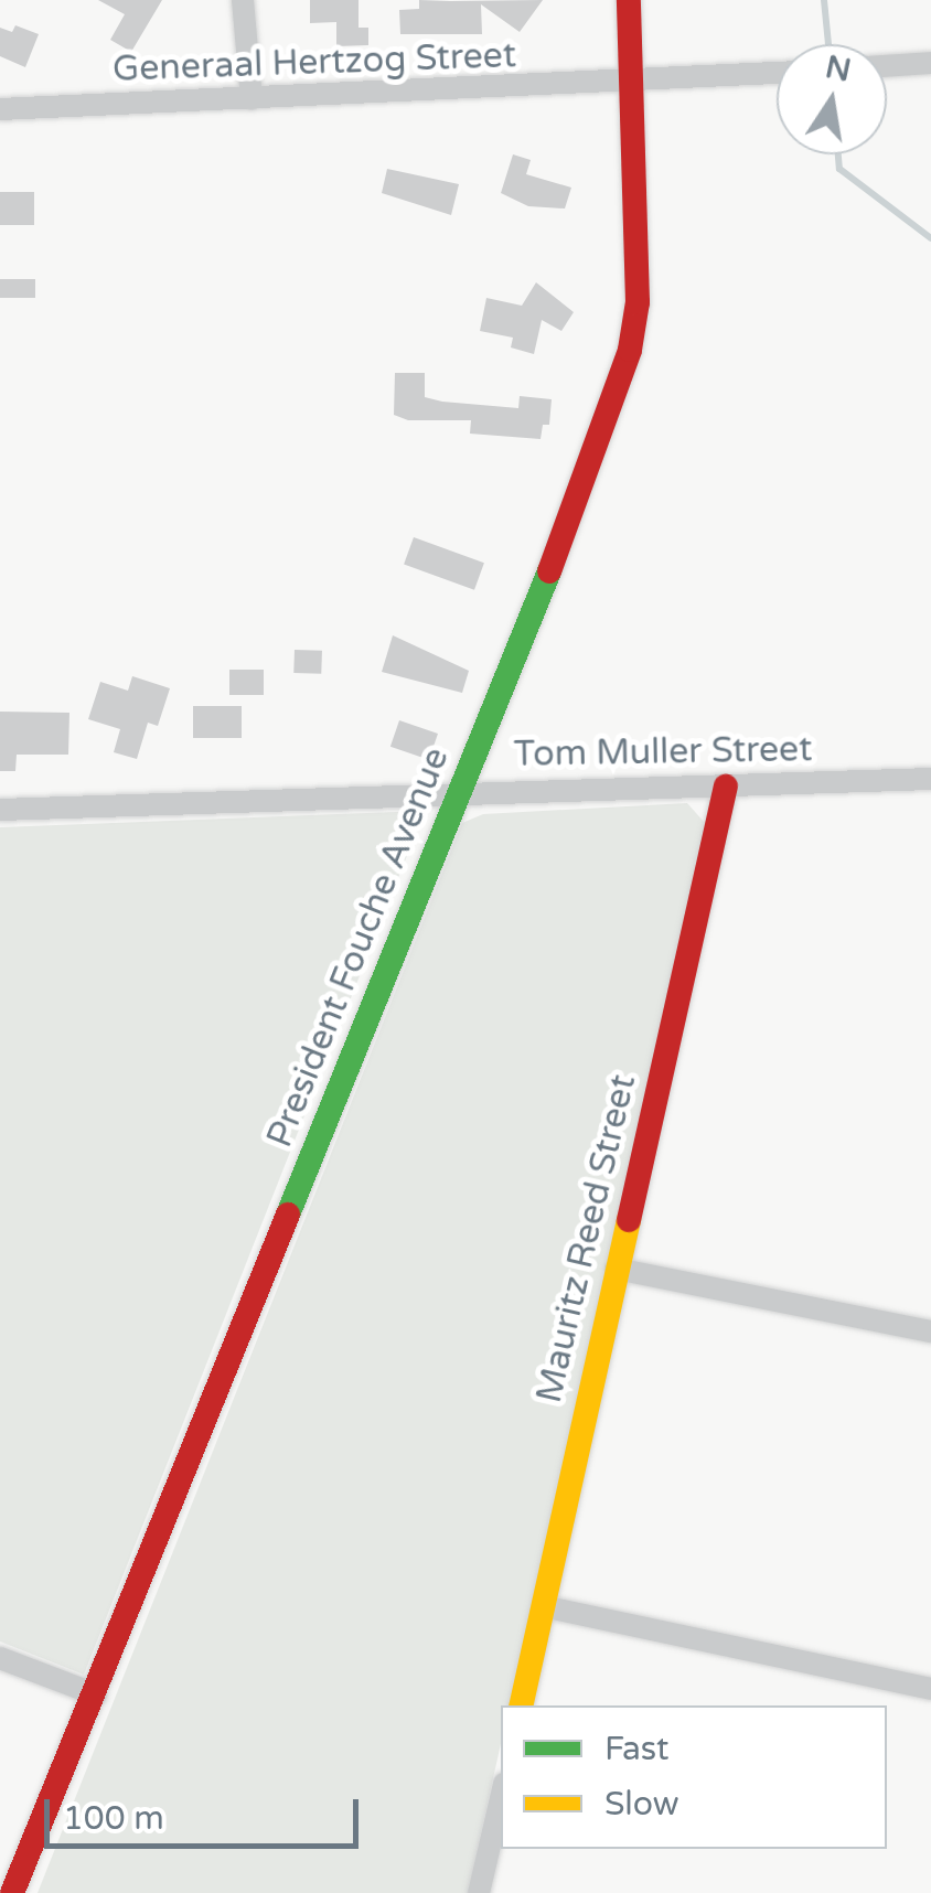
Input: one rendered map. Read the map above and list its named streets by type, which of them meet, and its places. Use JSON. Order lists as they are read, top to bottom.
{
  "streets": {
    "street": [
      "Generaal Hertzog Street",
      "Tom Muller Street",
      "President Fouche Avenue",
      "Mauritz Reed Street"
    ]
  },
  "crossings": [
    ["Generaal Hertzog Street", "President Fouche Avenue"],
    ["Tom Muller Street", "President Fouche Avenue"],
    ["Tom Muller Street", "Mauritz Reed Street"]
  ],
  "legend": ["Fast", "Slow"],
  "scale_bar": "100 m",
  "north": "top"
}
